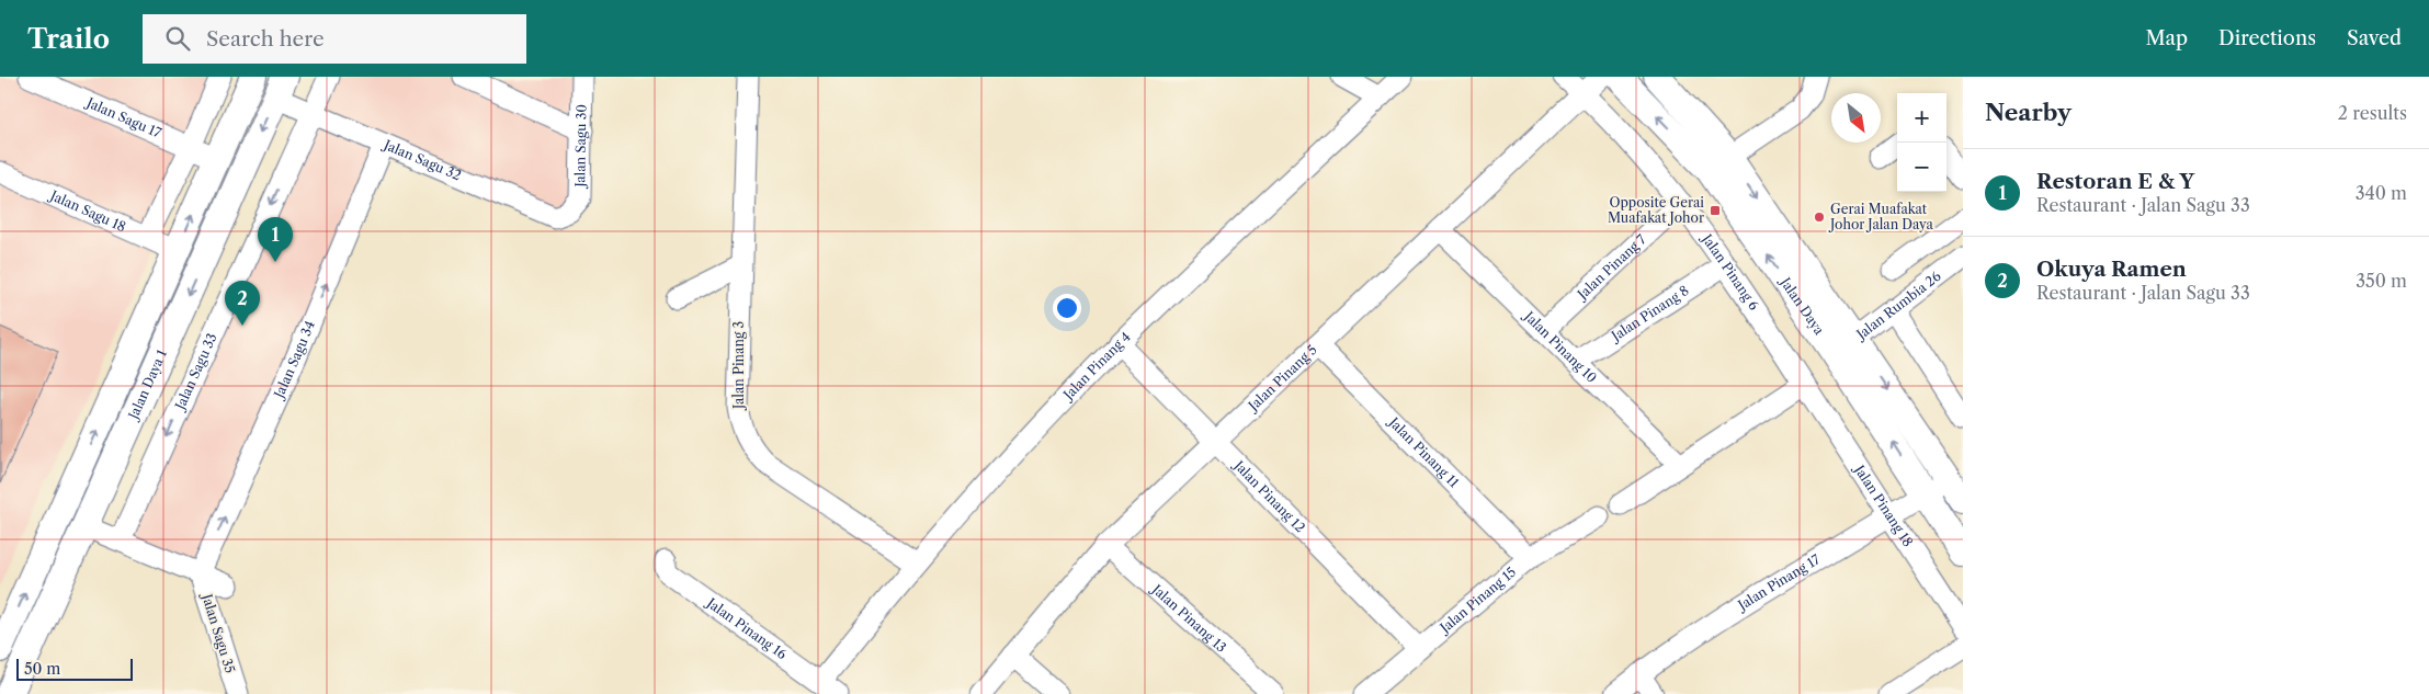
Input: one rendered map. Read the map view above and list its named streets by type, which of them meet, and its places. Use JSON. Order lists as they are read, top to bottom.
{
  "streets": {
    "main road": ["Jalan Daya", "Jalan Daya 1"],
    "street": [
      "Jalan Sagu 17",
      "Jalan Sagu 30",
      "Jalan Sagu 32",
      "Jalan Sagu 18",
      "Jalan Pinang 7",
      "Jalan Pinang 6",
      "Jalan Rumbia 26",
      "Jalan Pinang 8",
      "Jalan Pinang 10",
      "Jalan Sagu 34",
      "Jalan Pinang 3",
      "Jalan Pinang 4",
      "Jalan Sagu 33",
      "Jalan Pinang 5",
      "Jalan Pinang 11",
      "Jalan Pinang 12",
      "Jalan Pinang 18",
      "Jalan Pinang 17",
      "Jalan Pinang 15",
      "Jalan Pinang 13",
      "Jalan Pinang 16",
      "Jalan Sagu 35"
    ]
  },
  "crossings": [
    ["Jalan Sagu 17", "Jalan Daya 1"],
    ["Jalan Sagu 30", "Jalan Sagu 32"],
    ["Jalan Sagu 32", "Jalan Sagu 34"],
    ["Jalan Sagu 32", "Jalan Sagu 33"],
    ["Jalan Sagu 32", "Jalan Daya 1"],
    ["Jalan Sagu 18", "Jalan Daya 1"],
    ["Jalan Pinang 7", "Jalan Pinang 6"],
    ["Jalan Pinang 7", "Jalan Pinang 10"],
    ["Jalan Pinang 6", "Jalan Pinang 8"],
    ["Jalan Pinang 6", "Jalan Pinang 5"],
    ["Jalan Pinang 6", "Jalan Pinang 18"],
    ["Jalan Rumbia 26", "Jalan Daya"],
    ["Jalan Daya", "Jalan Pinang 17"],
    ["Jalan Pinang 8", "Jalan Pinang 10"],
    ["Jalan Pinang 10", "Jalan Pinang 5"],
    ["Jalan Sagu 34", "Jalan Sagu 35"],
    ["Jalan Pinang 3", "Jalan Pinang 4"],
    ["Jalan Pinang 4", "Jalan Pinang 12"],
    ["Jalan Pinang 4", "Jalan Pinang 16"],
    ["Jalan Pinang 5", "Jalan Pinang 11"],
    ["Jalan Pinang 5", "Jalan Pinang 12"],
    ["Jalan Pinang 5", "Jalan Pinang 13"],
    ["Jalan Pinang 11", "Jalan Pinang 15"],
    ["Jalan Pinang 12", "Jalan Pinang 15"],
    ["Jalan Pinang 18", "Jalan Pinang 17"]
  ],
  "places": {
    "transit": ["Opposite Gerai Muafakat Johor"],
    "other": ["Gerai Muafakat Johor Jalan Daya"]
  },
  "scale_bar": "50 m",
  "north": "bottom right",
  "page": {
    "header": "Trailo",
    "search": "Search here",
    "nav": ["Map", "Directions", "Saved"],
    "heading": ["Nearby", "2 results"],
    "map_buttons": ["+", "−"],
    "list": [
      {
        "mark": "1",
        "name": "Restoran E & Y",
        "note": "Restaurant · Jalan Sagu 33",
        "value": "340 m"
      },
      {
        "mark": "2",
        "name": "Okuya Ramen",
        "note": "Restaurant · Jalan Sagu 33",
        "value": "350 m"
      }
    ],
    "pins": ["1", "2"],
    "scale": "50 m"
  }
}
